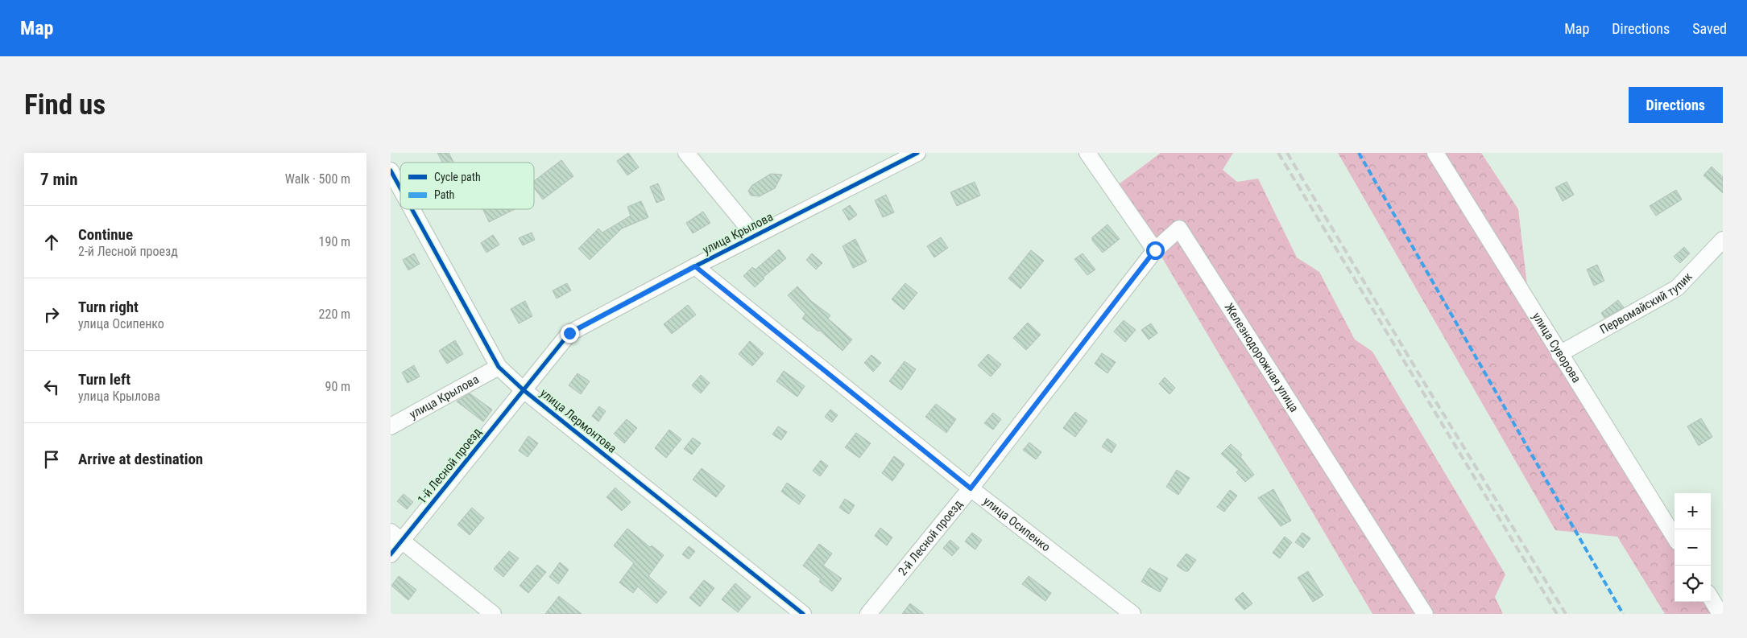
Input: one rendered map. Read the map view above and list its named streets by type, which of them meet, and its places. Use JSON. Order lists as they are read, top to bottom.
{
  "streets": {
    "street": [
      "улица Крылова",
      "Первомайский тупик",
      "улица Суворова",
      "Железнодорожная улица",
      "улица Лермонтова",
      "1-й Лесной проезд",
      "улица Осипенко",
      "2-й Лесной проезд"
    ]
  },
  "crossings": [
    ["улица Крылова", "улица Лермонтова"],
    ["улица Крылова", "1-й Лесной проезд"],
    ["улица Крылова", "улица Осипенко"],
    ["Первомайский тупик", "улица Суворова"],
    ["Железнодорожная улица", "2-й Лесной проезд"],
    ["улица Лермонтова", "1-й Лесной проезд"],
    ["улица Осипенко", "2-й Лесной проезд"]
  ],
  "legend": ["Cycle path", "Path"],
  "page": {
    "header": "Map",
    "nav": ["Map", "Directions", "Saved"],
    "buttons": "Directions",
    "title": "Find us",
    "heading": ["7 min", "Walk · 500 m"],
    "list": [
      ["Continue", "2-й Лесной проезд", "190 m"],
      ["Turn right", "улица Осипенко", "220 m"],
      ["Turn left", "улица Крылова", "90 m"],
      "Arrive at destination"
    ],
    "map_buttons": ["+", "−"]
  }
}
